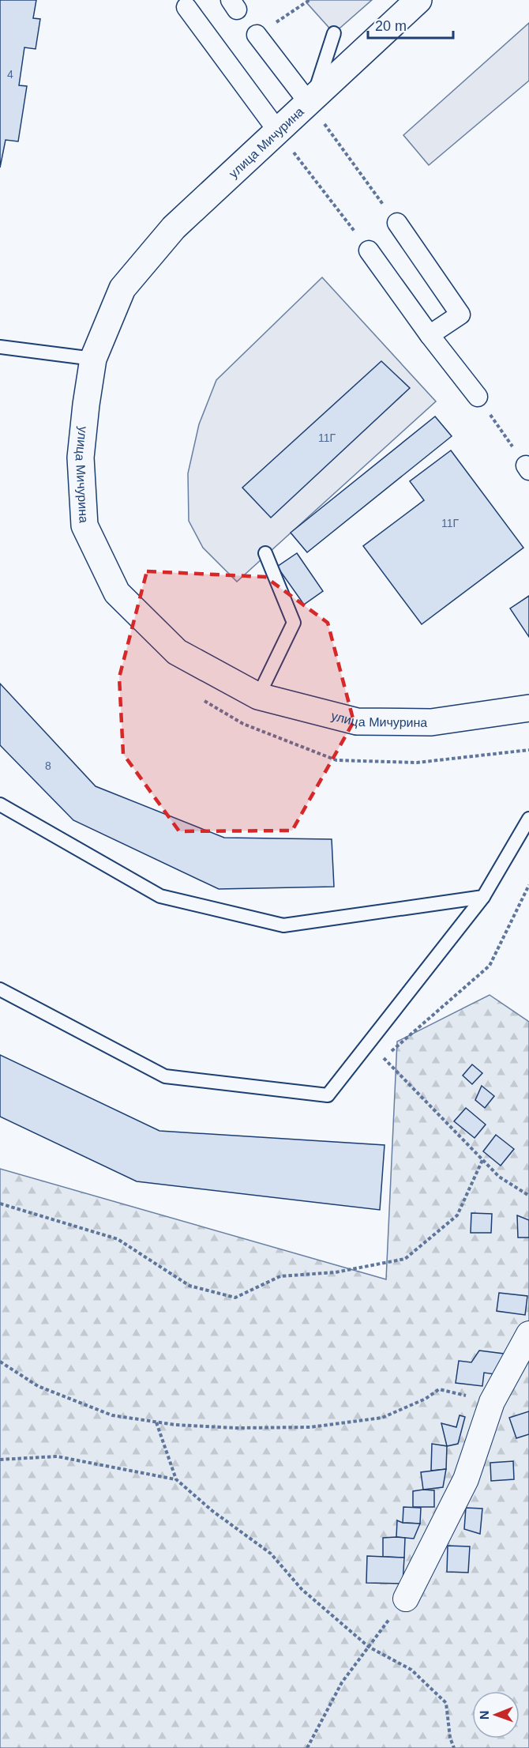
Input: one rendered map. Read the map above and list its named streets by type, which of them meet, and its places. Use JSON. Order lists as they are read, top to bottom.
{
  "streets": {
    "street": ["улица Мичурина"]
  },
  "house_numbers": [
    "4",
    "11Г",
    "11Г",
    "8"
  ],
  "scale_bar": "20 m",
  "north": "left"
}
